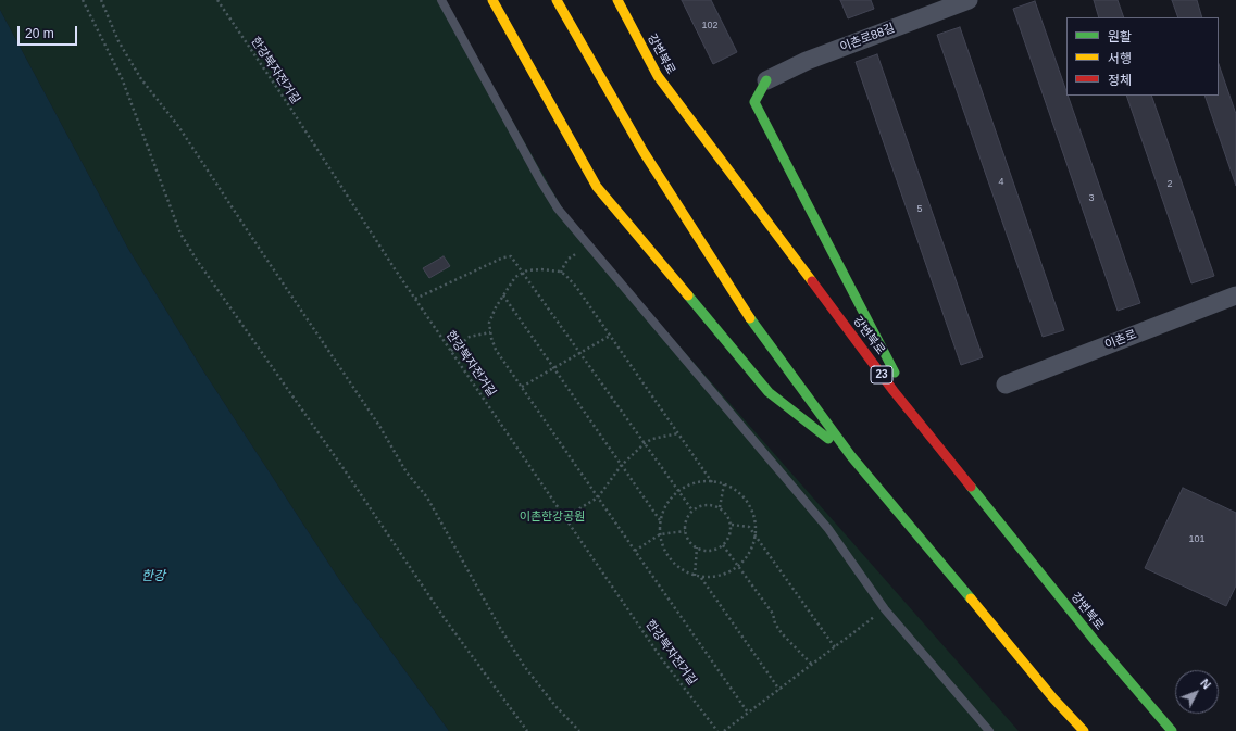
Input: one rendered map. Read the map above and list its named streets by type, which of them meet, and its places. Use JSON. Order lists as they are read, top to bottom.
{
  "streets": {
    "highway": ["강변북로", "23"],
    "street": ["이촌로88길", "이촌로"],
    "path": ["한강북자전거길"]
  },
  "water": ["한강"],
  "parks": ["이촌한강공원"],
  "house_numbers": [
    "102",
    "4",
    "2",
    "3",
    "5",
    "101"
  ],
  "legend": ["원활", "서행", "정체"],
  "scale_bar": "20 m",
  "north": "top right"
}
